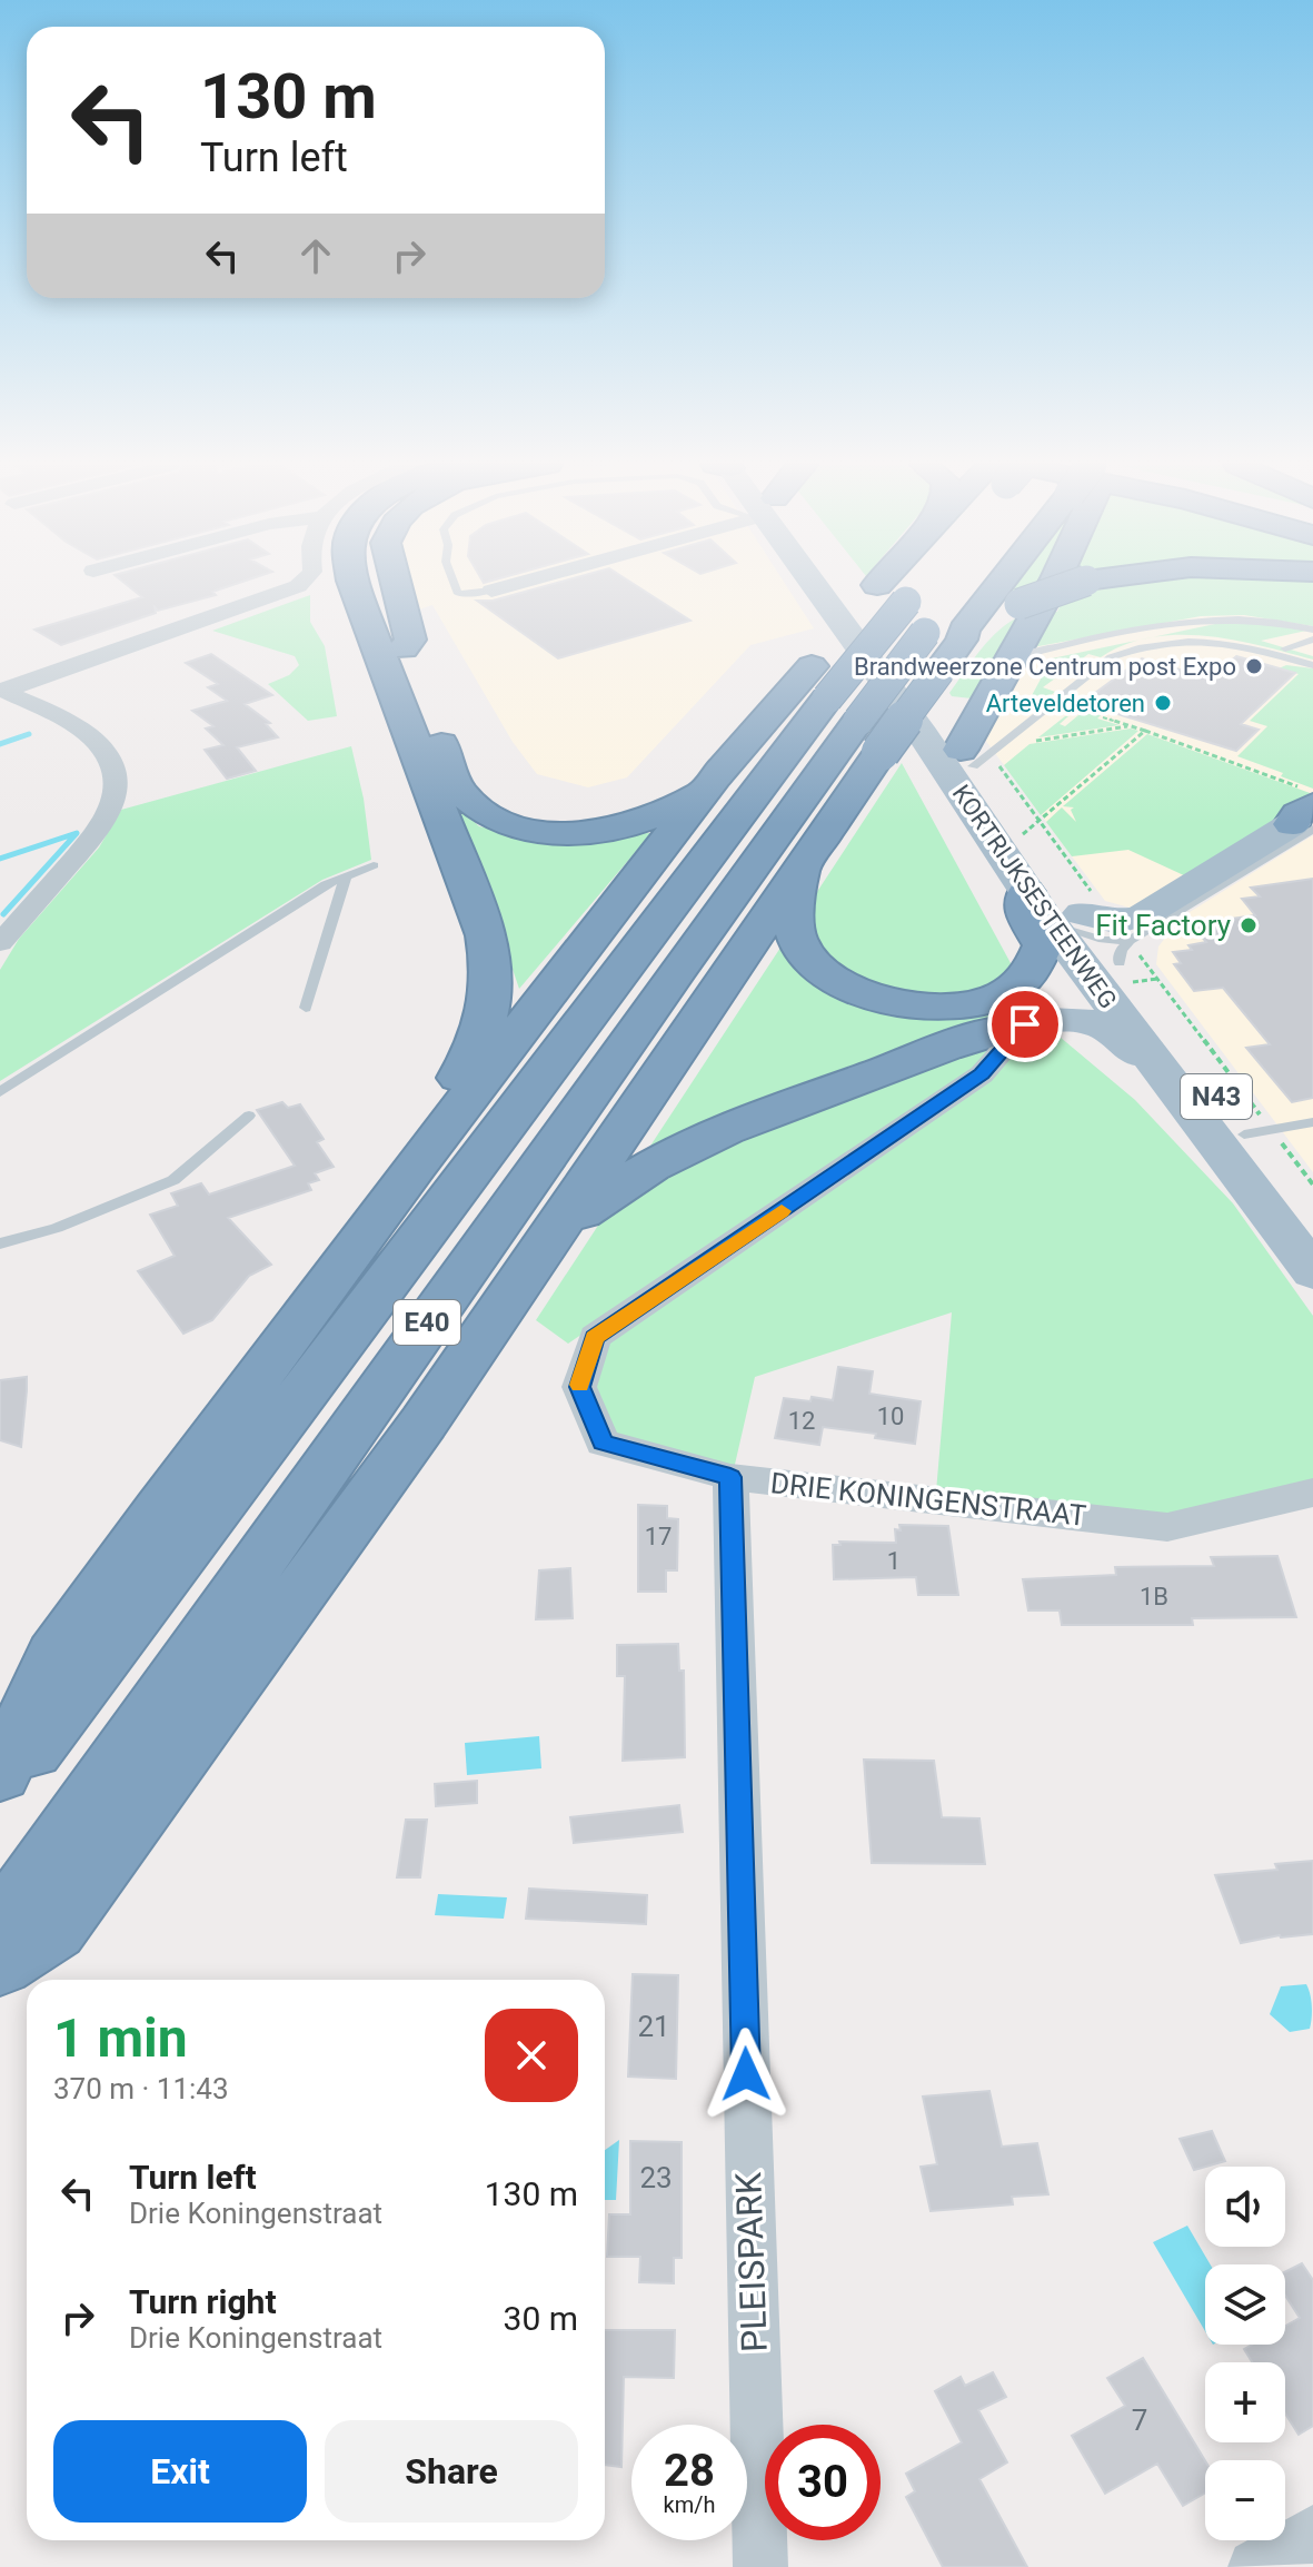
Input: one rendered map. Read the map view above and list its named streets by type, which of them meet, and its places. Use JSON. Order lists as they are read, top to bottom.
{
  "streets": {
    "highway": ["E40"],
    "main road": ["KORTRIJKSESTEENWEG", "N43"],
    "street": ["DRIE KONINGENSTRAAT", "PLEISPARK"]
  },
  "crossings": [
    ["DRIE KONINGENSTRAAT", "PLEISPARK"]
  ],
  "places": ["Brandweerzone Centrum post Expo", "Arteveldetoren", "Fit Factory"],
  "house_numbers": [
    "10",
    "12",
    "17",
    "1",
    "1B",
    "21",
    "23",
    "7"
  ],
  "page": {
    "turn": ["130 m", "Turn left"],
    "heading": ["1 min", "370 m · 11:43"],
    "list": [
      {
        "name": "Turn left",
        "note": "Drie Koningenstraat",
        "value": "130 m"
      },
      {
        "name": "Turn right",
        "note": "Drie Koningenstraat",
        "value": "30 m"
      }
    ],
    "map_buttons": ["+", "−"],
    "buttons": ["Exit", "Share"],
    "speed": "28 km/h",
    "limit": "30"
  }
}
